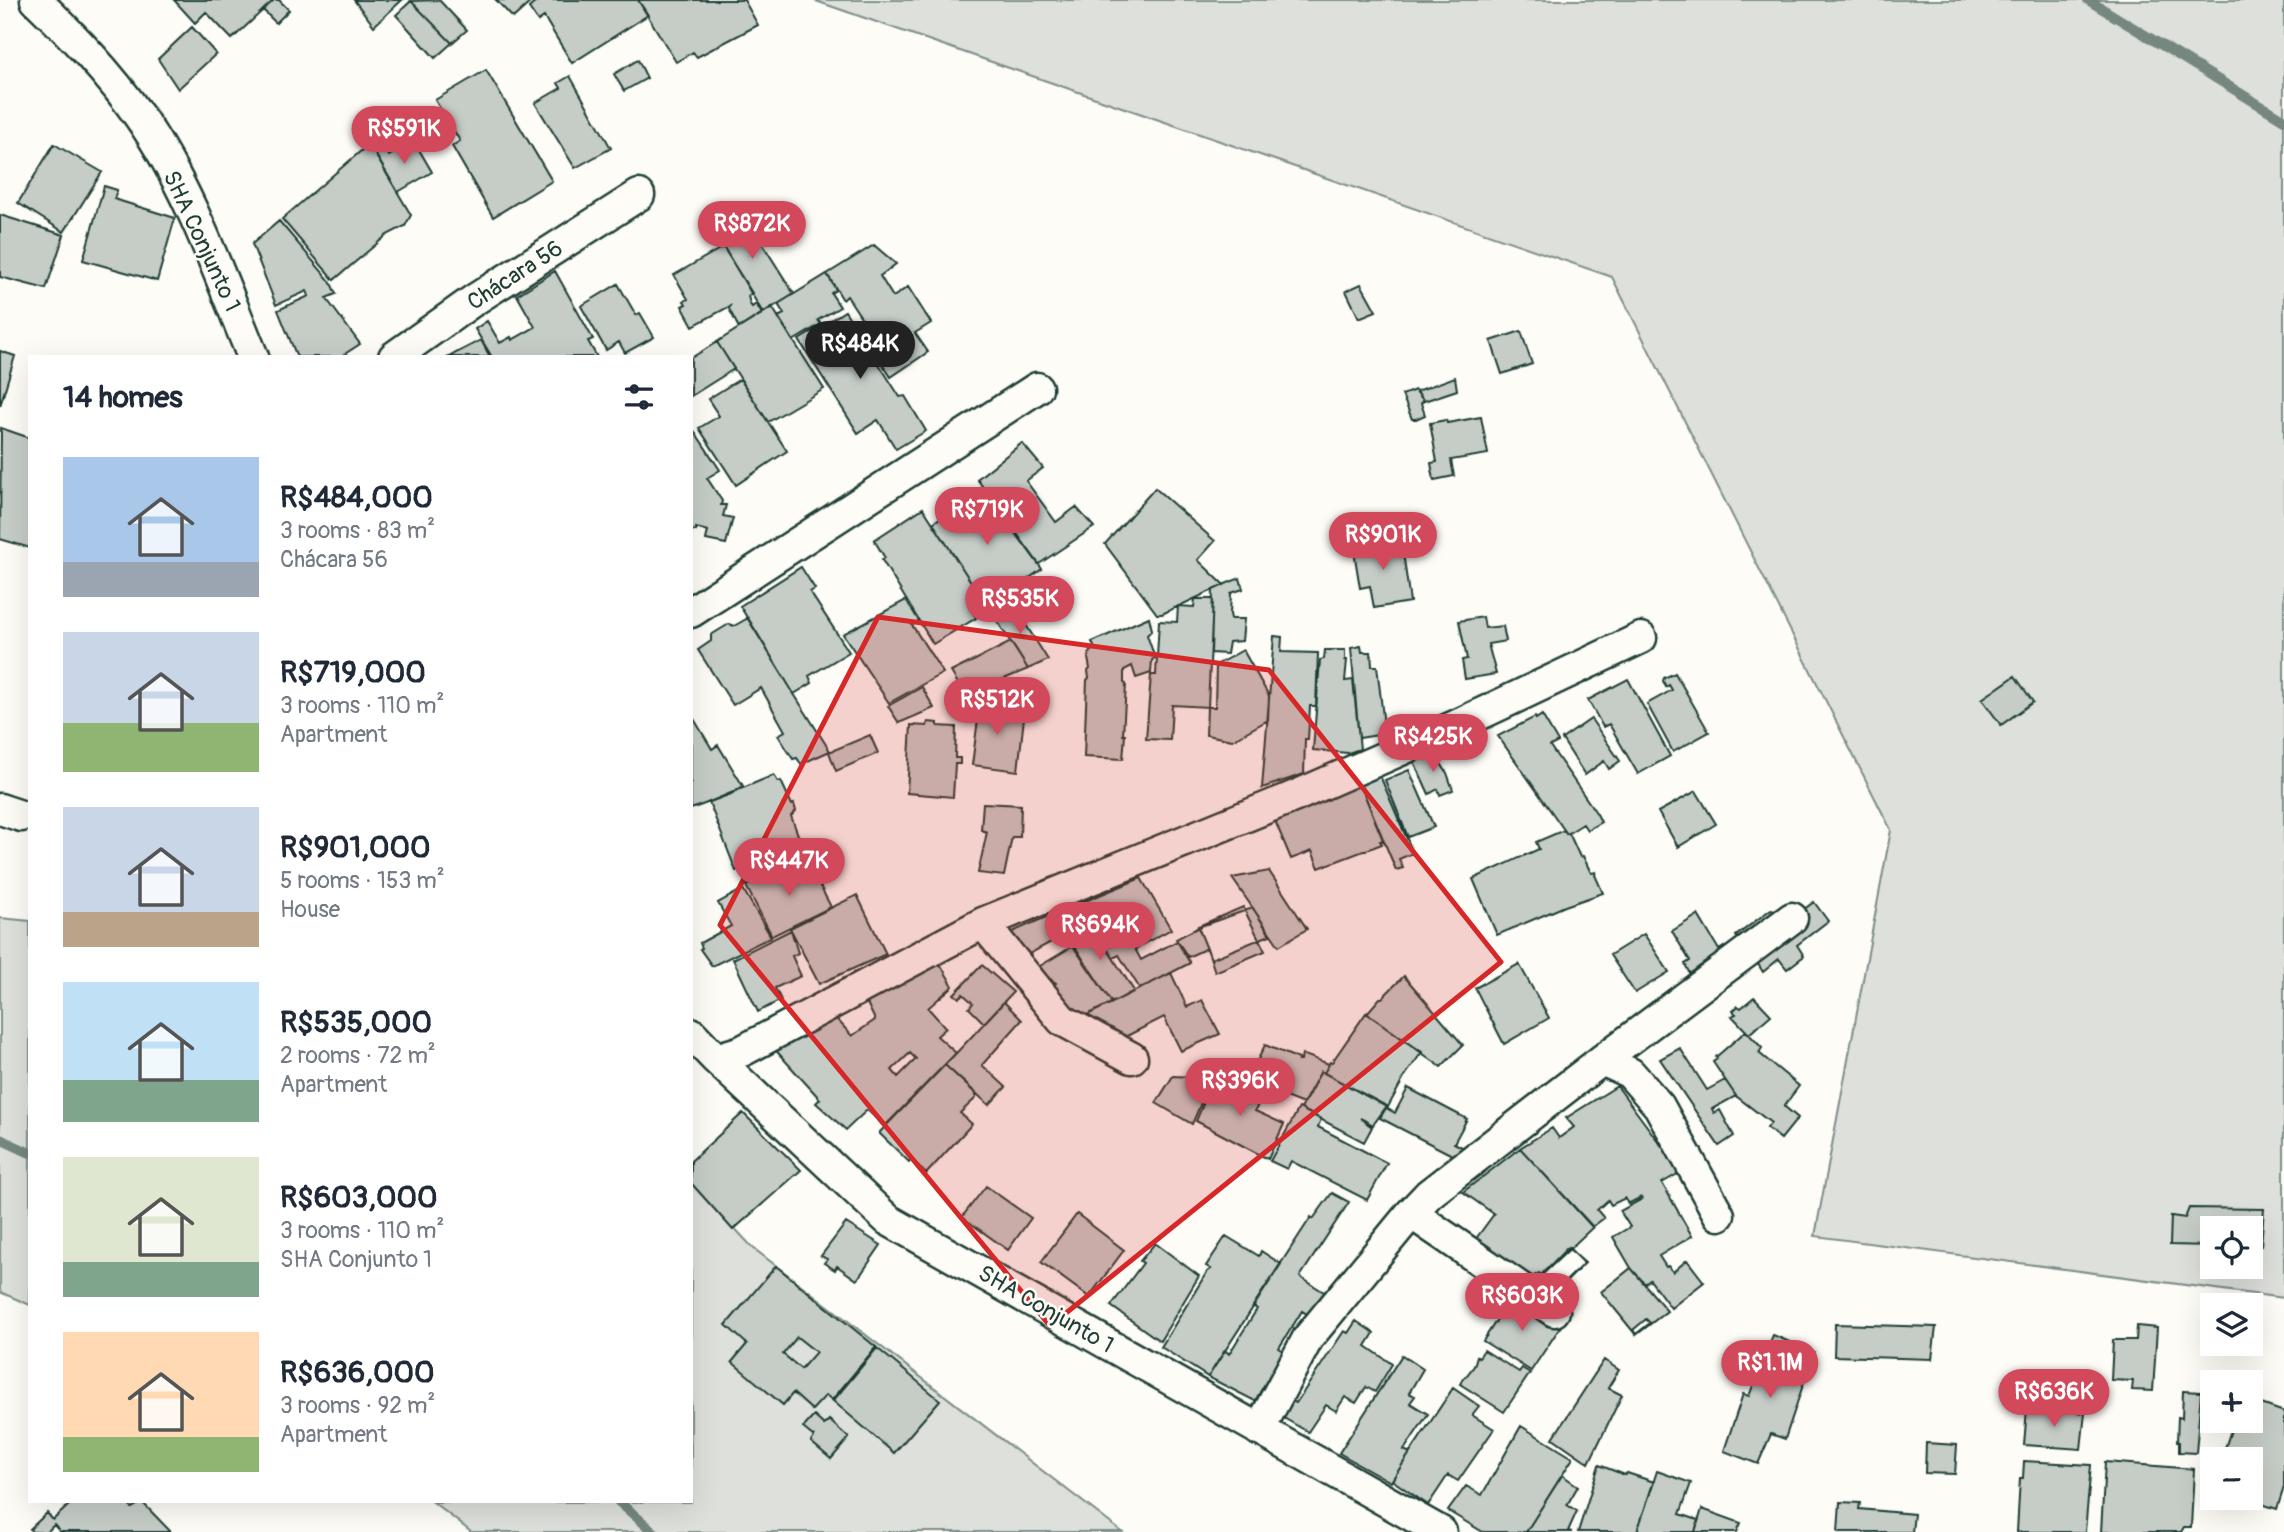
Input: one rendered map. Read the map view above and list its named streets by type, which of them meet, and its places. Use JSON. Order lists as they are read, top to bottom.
{
  "streets": {
    "street": ["SHA Conjunto 1", "Chácara 56"]
  },
  "page": {
    "price": [
      "R$591K",
      "R$872K",
      "R$484K",
      "R$719K",
      "R$901K",
      "R$535K",
      "R$512K",
      "R$425K",
      "R$447K",
      "R$694K",
      "R$396K",
      "R$603K",
      "R$1.1M",
      "R$636K"
    ],
    "heading": "14 homes",
    "list": [
      {
        "name": "R$484,000",
        "note": "3 rooms · 83 m² · Chácara 56"
      },
      {
        "name": "R$719,000",
        "note": "3 rooms · 110 m² · Apartment"
      },
      {
        "name": "R$901,000",
        "note": "5 rooms · 153 m² · House"
      },
      {
        "name": "R$535,000",
        "note": "2 rooms · 72 m² · Apartment"
      },
      {
        "name": "R$603,000",
        "note": "3 rooms · 110 m² · SHA Conjunto 1"
      },
      {
        "name": "R$636,000",
        "note": "3 rooms · 92 m² · Apartment"
      }
    ],
    "map_buttons": ["+", "−"]
  }
}
